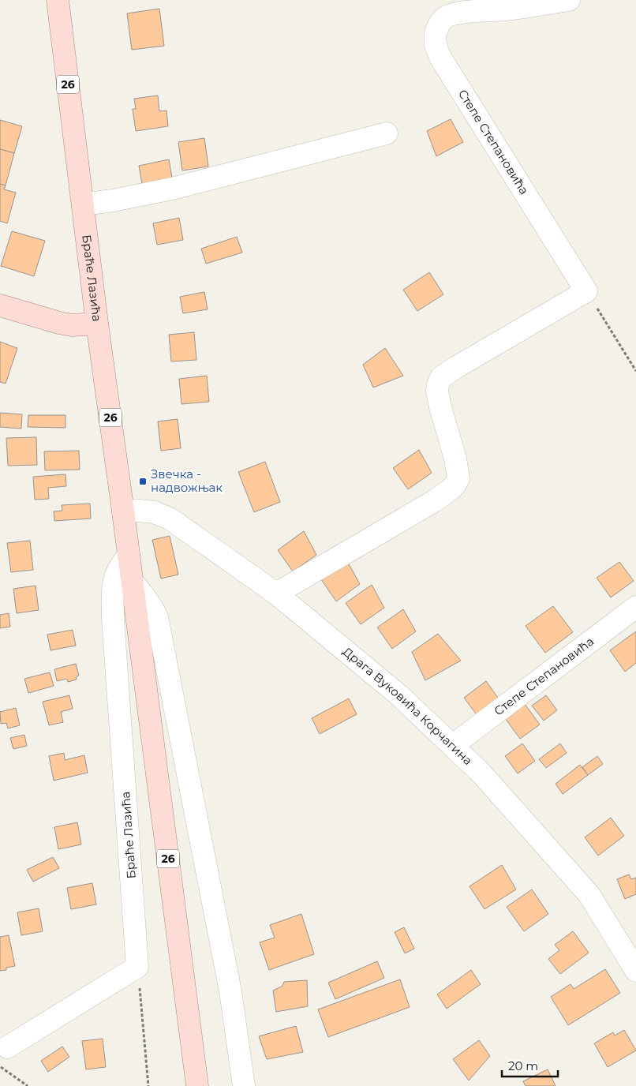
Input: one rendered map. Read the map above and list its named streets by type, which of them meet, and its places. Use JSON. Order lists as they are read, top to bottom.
{
  "streets": {
    "main road": ["26", "Браће Лазића"],
    "street": ["Степе Степановића", "Драга Вуковића Корчагина"]
  },
  "crossings": [
    ["Степе Степановића", "Драга Вуковића Корчагина"],
    ["Браће Лазића", "Драга Вуковића Корчагина"]
  ],
  "places": {
    "transit": ["Звечка - надвожњак"]
  },
  "scale_bar": "20 m"
}
